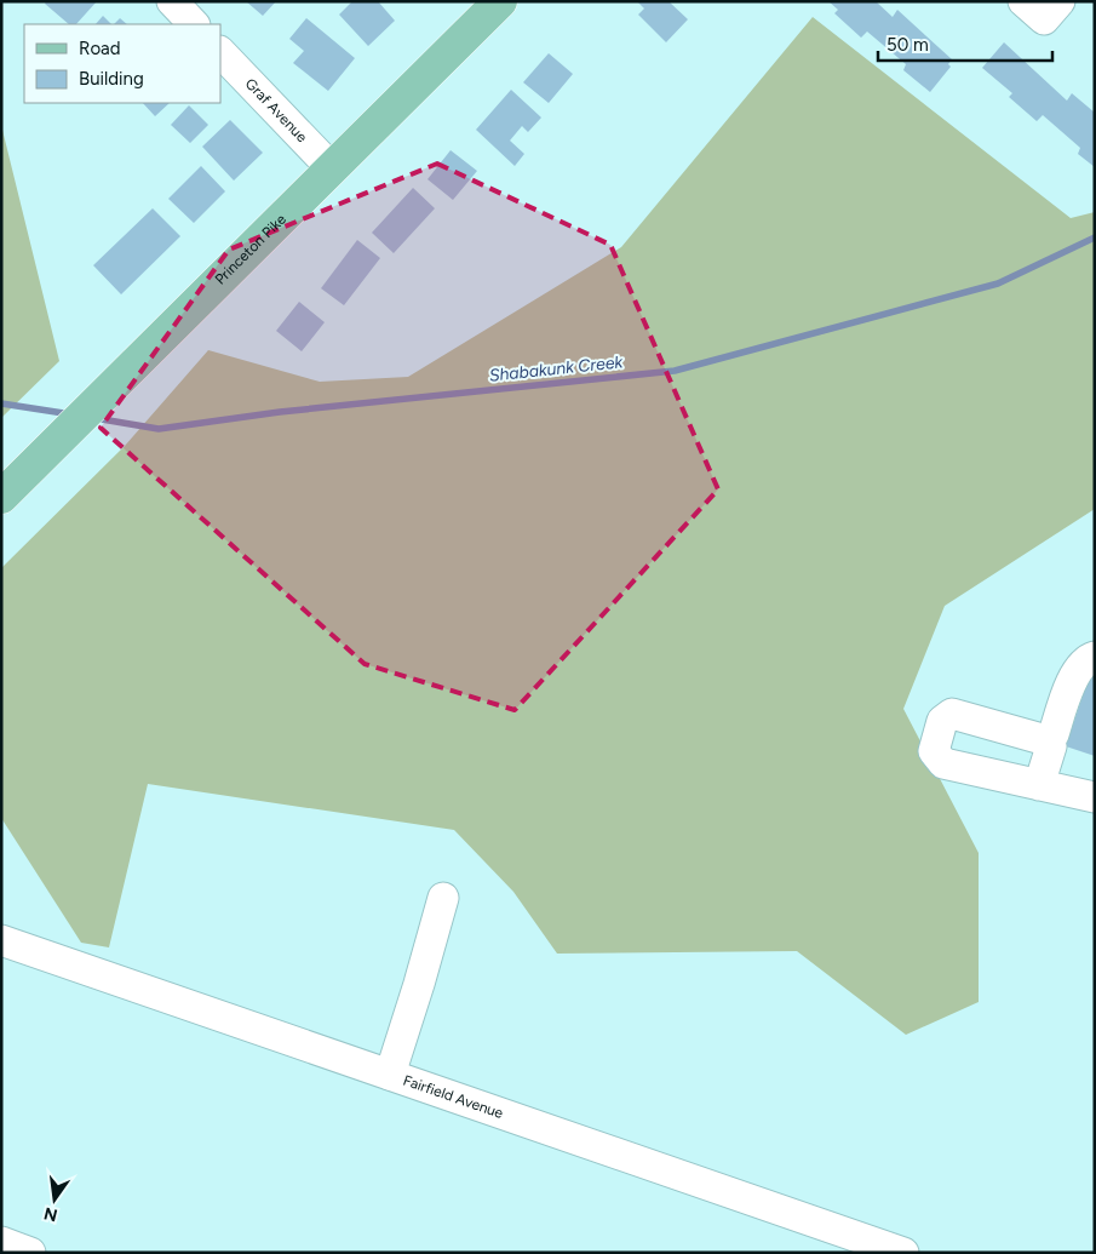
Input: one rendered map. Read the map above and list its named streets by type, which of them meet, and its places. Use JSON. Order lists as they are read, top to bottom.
{
  "streets": {
    "main road": ["Princeton Pike"],
    "street": ["Graf Avenue", "Fairfield Avenue"]
  },
  "crossings": [
    ["Graf Avenue", "Princeton Pike"]
  ],
  "water": ["Shabakunk Creek"],
  "legend": ["Road", "Building"],
  "scale_bar": "50 m",
  "north": "bottom"
}
